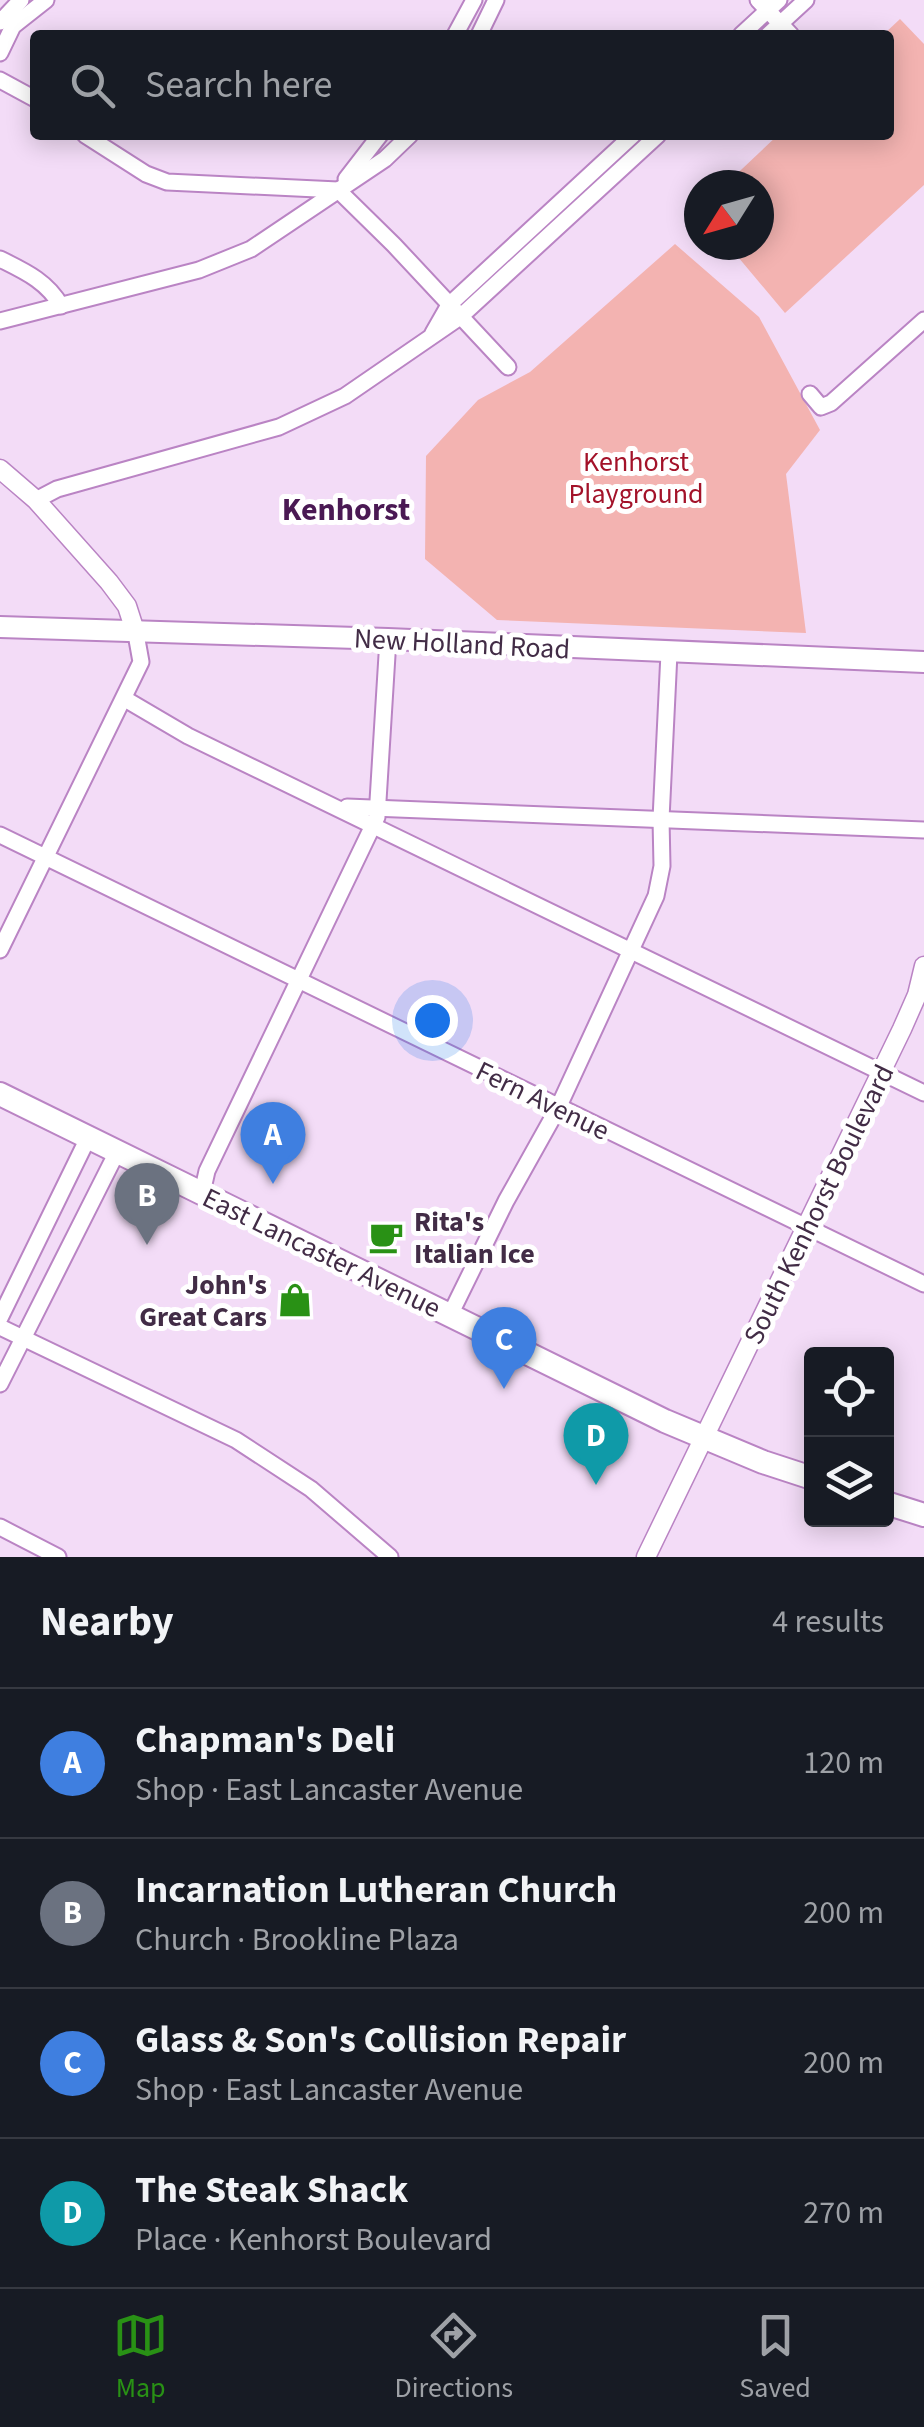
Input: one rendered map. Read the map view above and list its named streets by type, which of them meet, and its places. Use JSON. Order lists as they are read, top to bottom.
{
  "streets": {
    "main road": ["New Holland Road", "East Lancaster Avenue"],
    "street": ["Fern Avenue", "South Kenhorst Boulevard"]
  },
  "crossings": [
    ["Fern Avenue", "South Kenhorst Boulevard"],
    ["South Kenhorst Boulevard", "East Lancaster Avenue"]
  ],
  "districts": ["Kenhorst"],
  "parks": ["Kenhorst Playground"],
  "places": {
    "cafe": ["Rita's Italian Ice"],
    "shop": ["John's Great Cars"]
  },
  "north": "bottom left",
  "page": {
    "search": "Search here",
    "pins": [
      "A",
      "B",
      "C",
      "D"
    ],
    "heading": ["Nearby", "4 results"],
    "list": [
      {
        "mark": "A",
        "name": "Chapman's Deli",
        "note": "Shop · East Lancaster Avenue",
        "value": "120 m"
      },
      {
        "mark": "B",
        "name": "Incarnation Lutheran Church",
        "note": "Church · Brookline Plaza",
        "value": "200 m"
      },
      {
        "mark": "C",
        "name": "Glass & Son's Collision Repair",
        "note": "Shop · East Lancaster Avenue",
        "value": "200 m"
      },
      {
        "mark": "D",
        "name": "The Steak Shack",
        "note": "Place · Kenhorst Boulevard",
        "value": "270 m"
      }
    ],
    "nav": ["Map", "Directions", "Saved"]
  }
}
